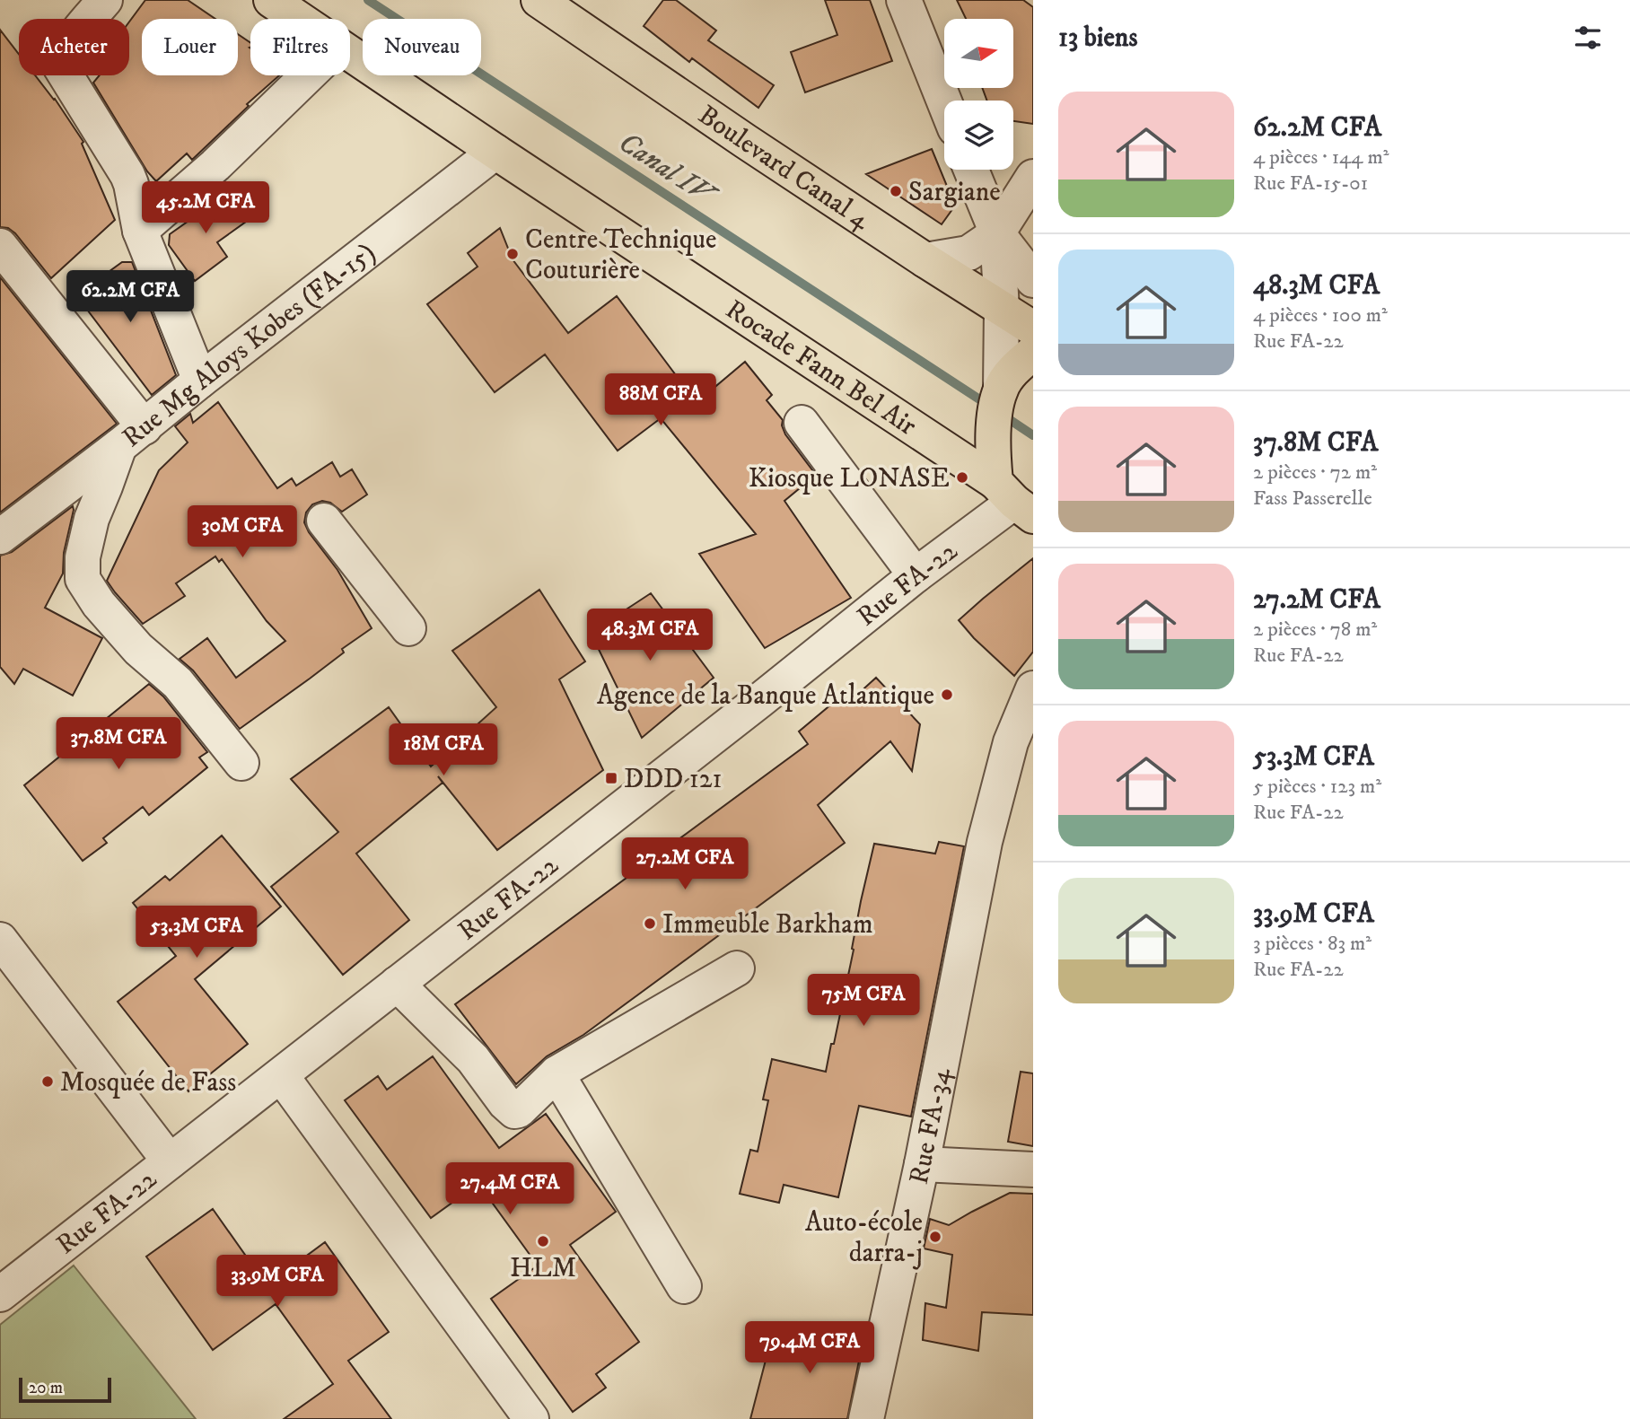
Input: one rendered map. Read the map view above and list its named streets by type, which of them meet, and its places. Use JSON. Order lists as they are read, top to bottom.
{
  "streets": {
    "main road": ["Boulevard Canal 4", "Rocade Fann Bel Air"],
    "street": ["Rue Mg Aloys Kobes (FA-15)", "Rue FA-22", "Rue FA-34"]
  },
  "crossings": [
    ["Rue Mg Aloys Kobes (FA-15)", "Rocade Fann Bel Air"],
    ["Rocade Fann Bel Air", "Rue FA-22"]
  ],
  "water": ["Canal IV"],
  "places": {
    "other": [
      "Sargiane",
      "Centre Technique Couturière",
      "Kiosque LONASE",
      "Agence de la Banque Atlantique",
      "Immeuble Barkham",
      "Mosquée de Fass",
      "Auto-école darra-j",
      "HLM"
    ],
    "transit": ["DDD 121"]
  },
  "scale_bar": "20 m",
  "north": "right",
  "page": {
    "heading": "13 biens",
    "chip": [
      "Acheter",
      "Louer",
      "Filtres",
      "Nouveau"
    ],
    "list": [
      {
        "name": "62.2M CFA",
        "note": "4 pièces · 144 m² · Rue FA-15-01"
      },
      {
        "name": "48.3M CFA",
        "note": "4 pièces · 100 m² · Rue FA-22"
      },
      {
        "name": "37.8M CFA",
        "note": "2 pièces · 72 m² · Fass Passerelle"
      },
      {
        "name": "27.2M CFA",
        "note": "2 pièces · 78 m² · Rue FA-22"
      },
      {
        "name": "53.3M CFA",
        "note": "5 pièces · 123 m² · Rue FA-22"
      },
      {
        "name": "33.9M CFA",
        "note": "3 pièces · 83 m² · Rue FA-22"
      }
    ],
    "price": [
      "45.2M CFA",
      "62.2M CFA",
      "88M CFA",
      "30M CFA",
      "48.3M CFA",
      "37.8M CFA",
      "18M CFA",
      "27.2M CFA",
      "53.3M CFA",
      "75M CFA",
      "27.4M CFA",
      "33.9M CFA",
      "79.4M CFA"
    ],
    "scale": "20 m"
  }
}
